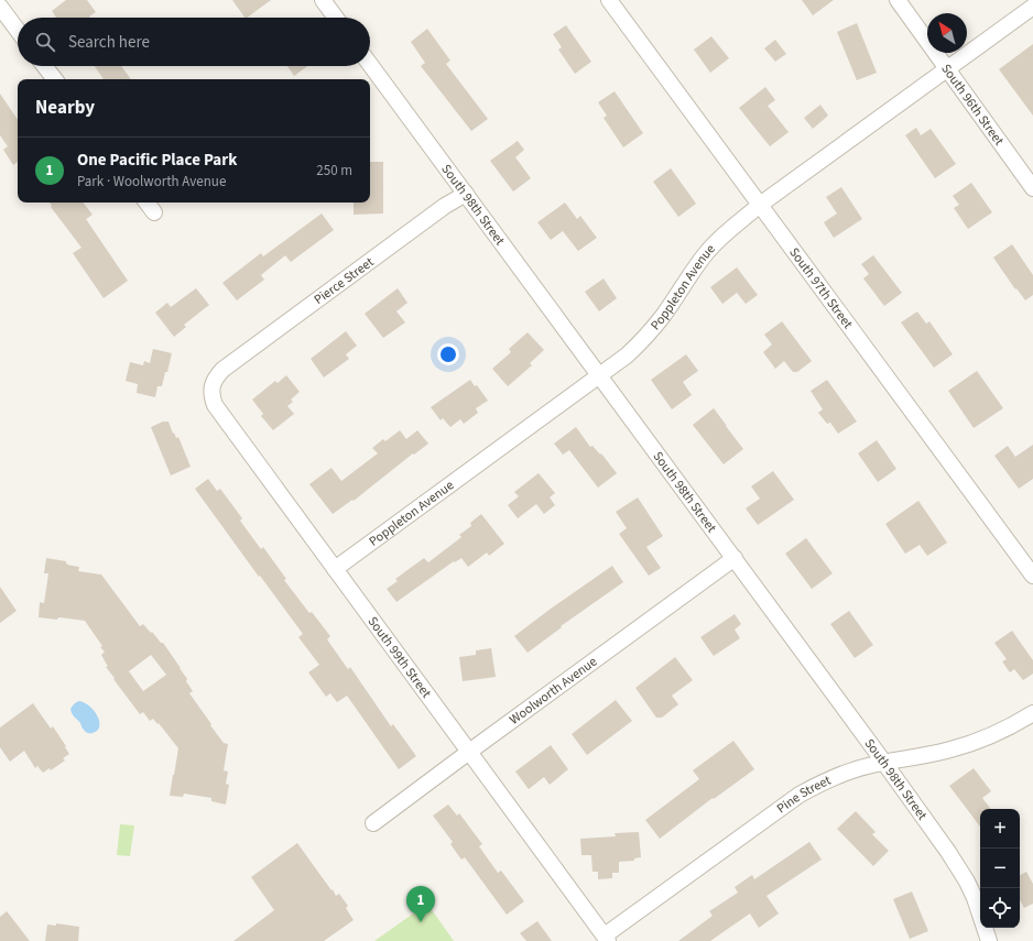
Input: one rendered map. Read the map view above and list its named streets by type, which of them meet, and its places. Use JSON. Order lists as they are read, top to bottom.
{
  "streets": {
    "street": [
      "South 96th Street",
      "South 98th Street",
      "Pierce Street",
      "Poppleton Avenue",
      "South 97th Street",
      "South 99th Street",
      "Woolworth Avenue",
      "Pine Street"
    ]
  },
  "crossings": [
    ["South 96th Street", "Poppleton Avenue"],
    ["South 98th Street", "Pierce Street"],
    ["South 98th Street", "Poppleton Avenue"],
    ["South 98th Street", "Woolworth Avenue"],
    ["South 98th Street", "Pine Street"],
    ["Pierce Street", "South 99th Street"],
    ["Poppleton Avenue", "South 97th Street"],
    ["Poppleton Avenue", "South 99th Street"],
    ["South 99th Street", "Woolworth Avenue"],
    ["South 99th Street", "Pine Street"]
  ],
  "north": "top left",
  "page": {
    "search": "Search here",
    "heading": "Nearby",
    "list": [
      {
        "mark": "1",
        "name": "One Pacific Place Park",
        "note": "Park · Woolworth Avenue",
        "value": "250 m"
      }
    ],
    "map_buttons": ["+", "−"],
    "pins": "1"
  }
}
